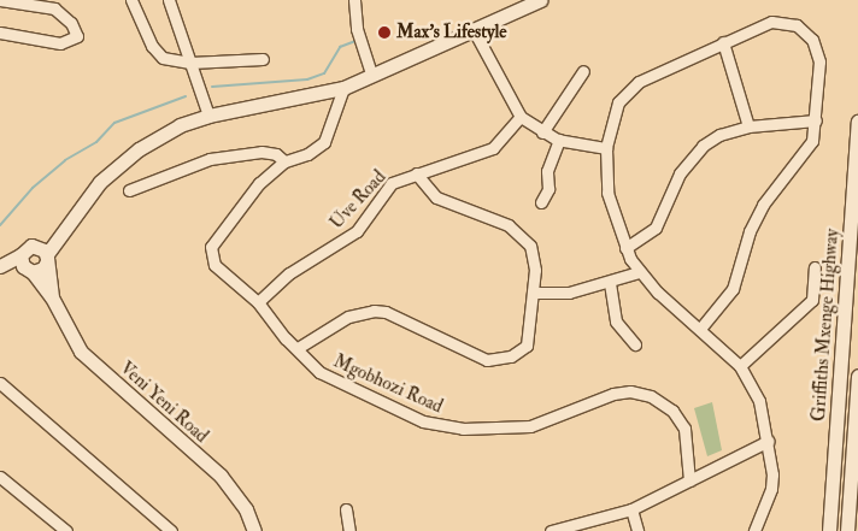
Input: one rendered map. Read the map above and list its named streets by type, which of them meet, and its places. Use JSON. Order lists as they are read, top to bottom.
{
  "streets": {
    "street": [
      "Uve Road",
      "Griffiths Mxenge Highway",
      "Mgobhozi Road",
      "Veni Yeni Road"
    ]
  },
  "crossings": [
    ["Uve Road", "Mgobhozi Road"]
  ],
  "places": ["Max's Lifestyle"]
}
